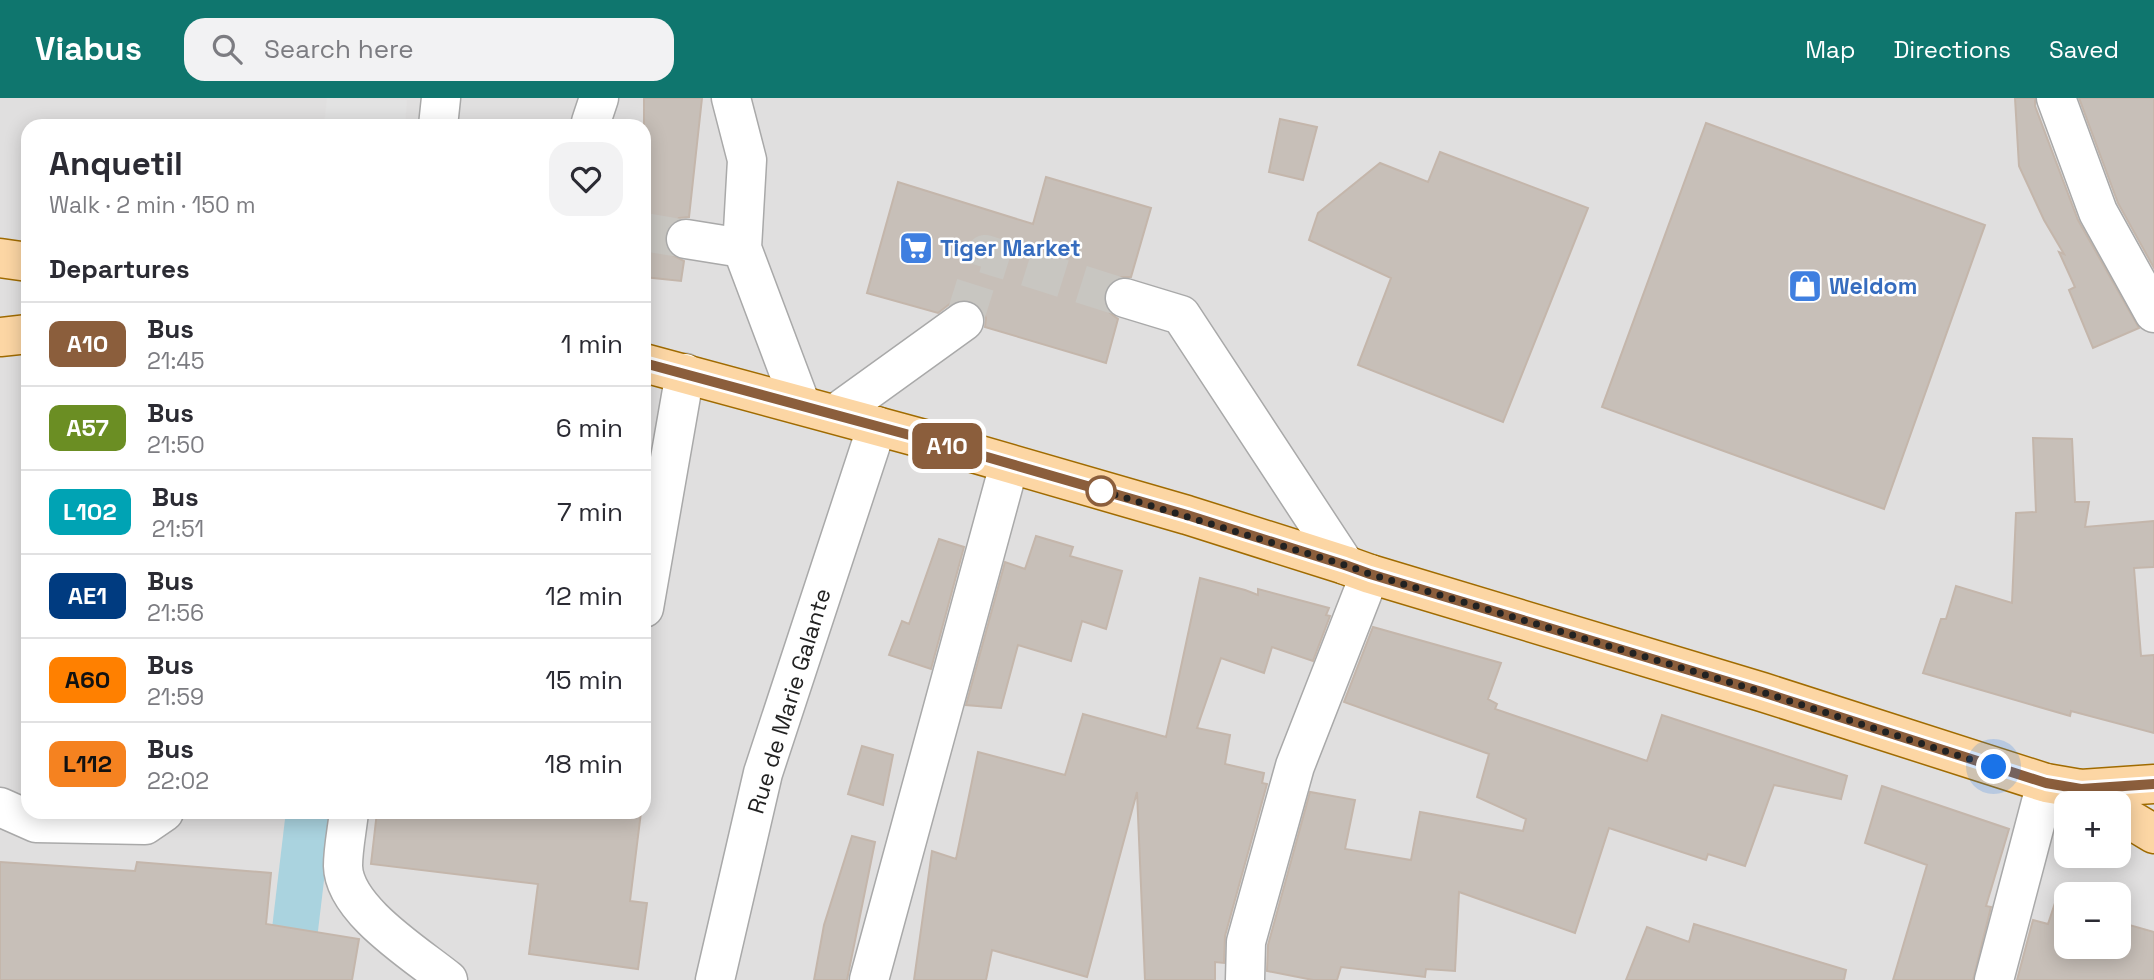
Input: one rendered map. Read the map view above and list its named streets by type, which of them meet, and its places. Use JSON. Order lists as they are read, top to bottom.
{
  "streets": {
    "street": ["Rue de Marie Galante"]
  },
  "places": {
    "supermarket": ["Tiger Market"],
    "shop": ["Weldom"]
  },
  "lines": ["bus line A10"],
  "page": {
    "header": "Viabus",
    "search": "Search here",
    "nav": ["Map", "Directions", "Saved"],
    "on_map": "A10",
    "heading": [
      ["Anquetil", "Walk · 2 min · 150 m"],
      "Departures"
    ],
    "list": [
      {
        "mark": "A10",
        "name": "Bus",
        "note": "21:45",
        "value": "1 min"
      },
      {
        "mark": "A57",
        "name": "Bus",
        "note": "21:50",
        "value": "6 min"
      },
      {
        "mark": "L102",
        "name": "Bus",
        "note": "21:51",
        "value": "7 min"
      },
      {
        "mark": "AE1",
        "name": "Bus",
        "note": "21:56",
        "value": "12 min"
      },
      {
        "mark": "A60",
        "name": "Bus",
        "note": "21:59",
        "value": "15 min"
      },
      {
        "mark": "L112",
        "name": "Bus",
        "note": "22:02",
        "value": "18 min"
      }
    ],
    "map_buttons": ["+", "−"]
  }
}
